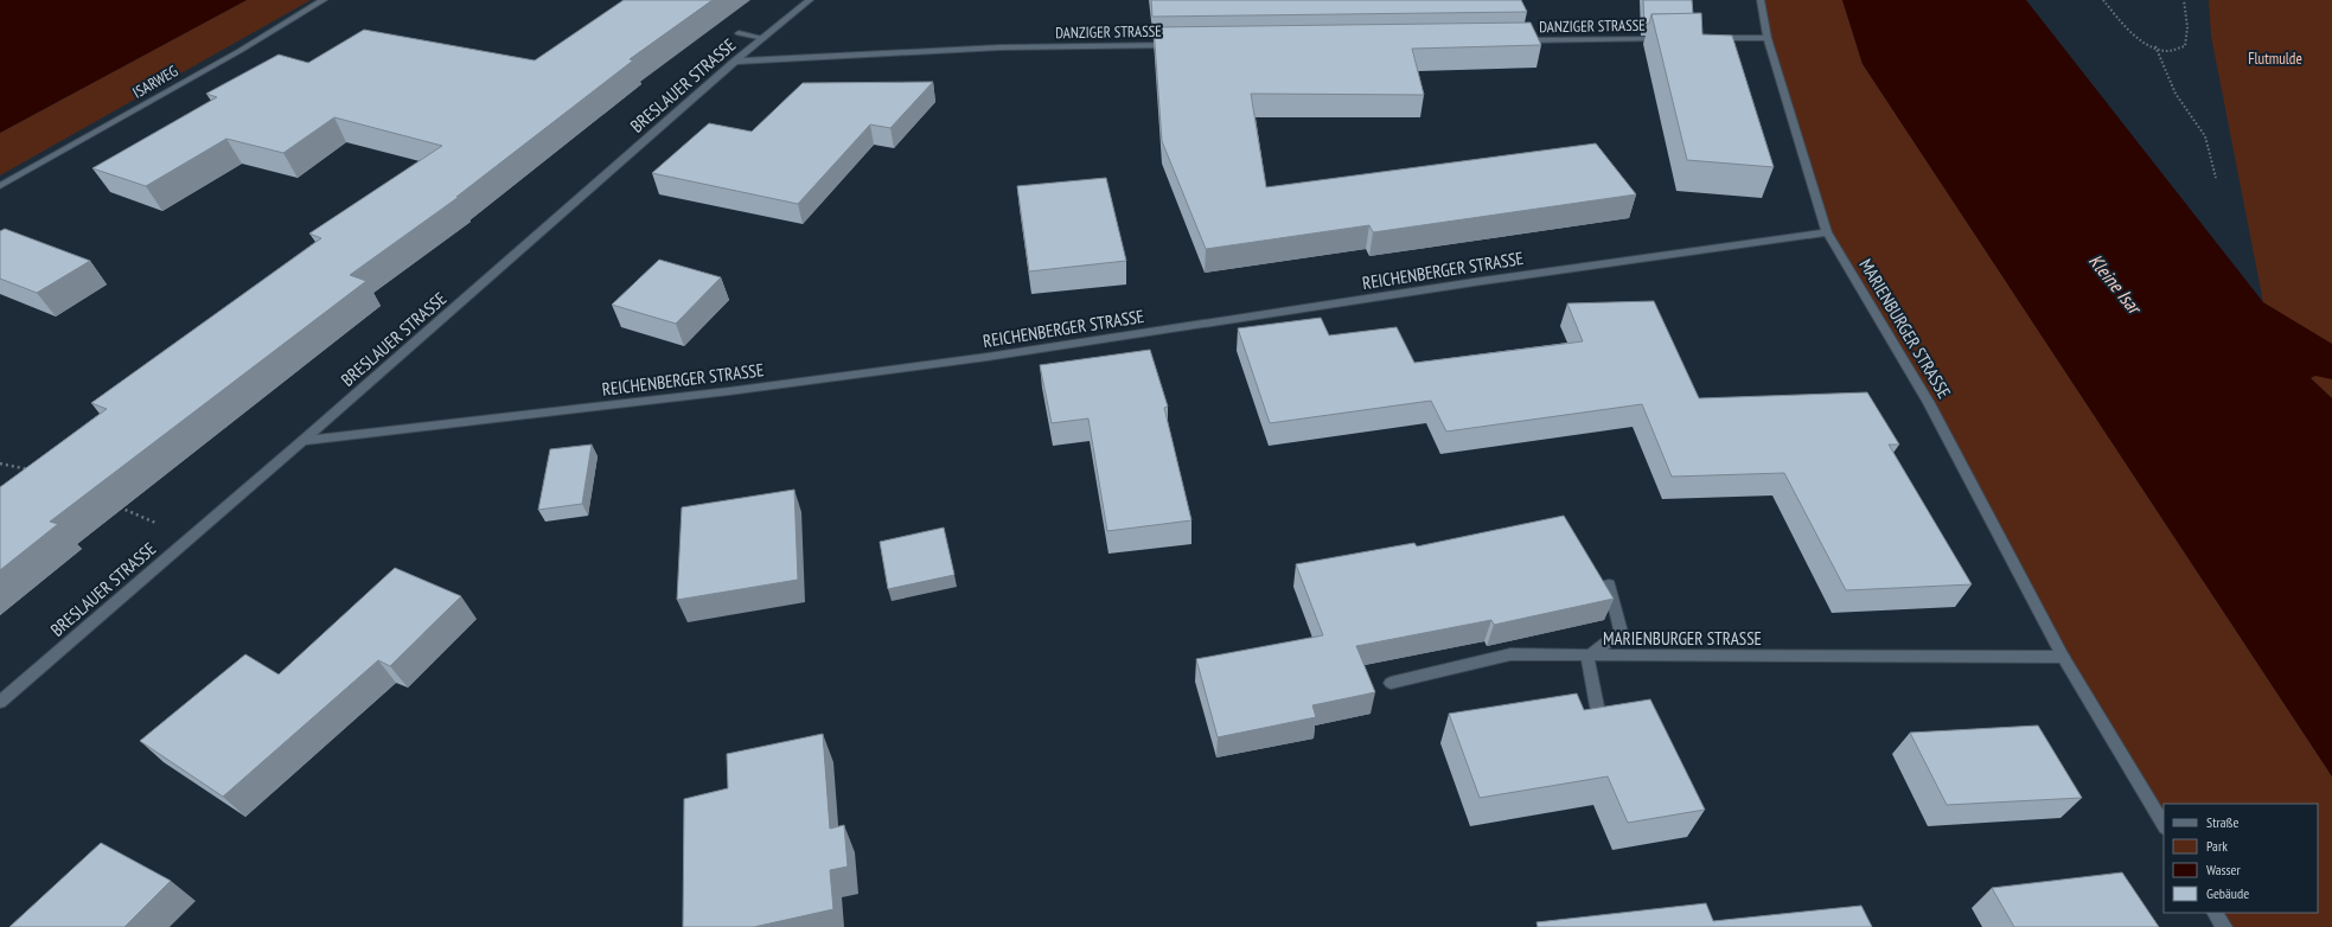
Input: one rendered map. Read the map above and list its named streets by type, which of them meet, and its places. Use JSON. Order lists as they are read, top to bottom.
{
  "streets": {
    "street": [
      "DANZIGER STRASSE",
      "ISARWEG",
      "BRESLAUER STRASSE",
      "REICHENBERGER STRASSE",
      "MARIENBURGER STRASSE"
    ]
  },
  "crossings": [
    ["DANZIGER STRASSE", "BRESLAUER STRASSE"],
    ["BRESLAUER STRASSE", "REICHENBERGER STRASSE"],
    ["REICHENBERGER STRASSE", "MARIENBURGER STRASSE"]
  ],
  "water": ["Kleine Isar"],
  "parks": ["Flutmulde"],
  "legend": [
    "Straße",
    "Park",
    "Wasser",
    "Gebäude"
  ]
}
